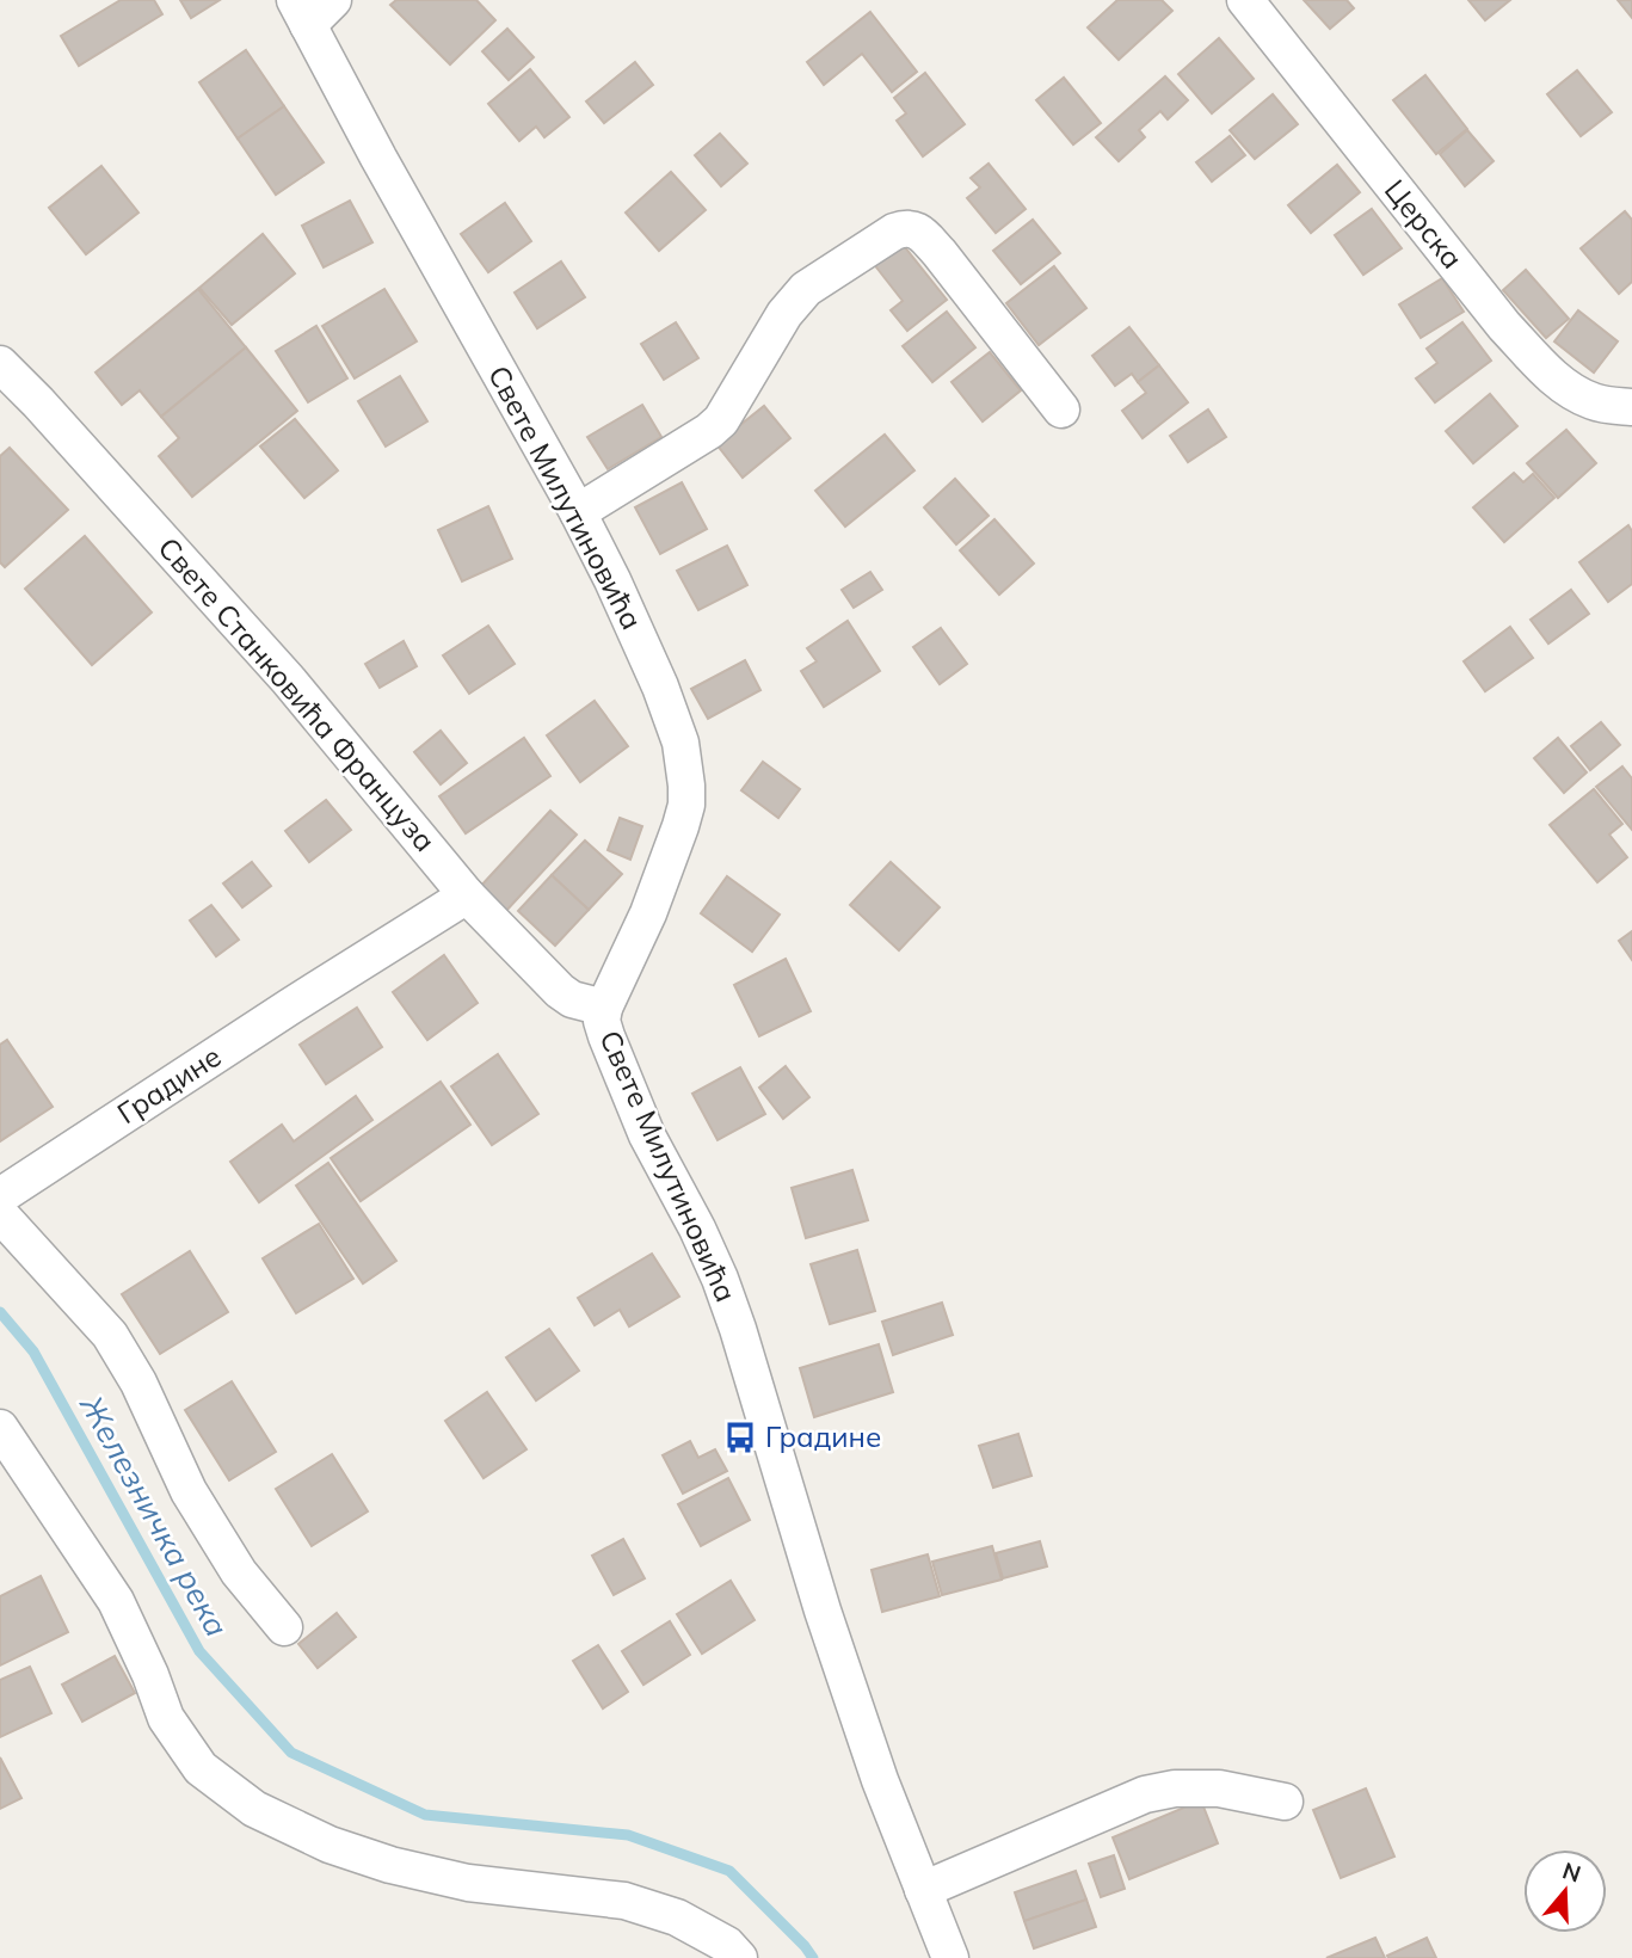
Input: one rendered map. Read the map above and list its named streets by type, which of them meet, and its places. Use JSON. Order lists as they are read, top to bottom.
{
  "streets": {
    "street": [
      "Церска",
      "Свете Милутиновића",
      "Свете Станковића Француза",
      "Градине"
    ]
  },
  "crossings": [
    ["Свете Милутиновића", "Свете Станковића Француза"],
    ["Свете Станковића Француза", "Градине"]
  ],
  "water": ["Железничка река"],
  "places": {
    "bus stop": ["Градине"]
  },
  "north": "top"
}
